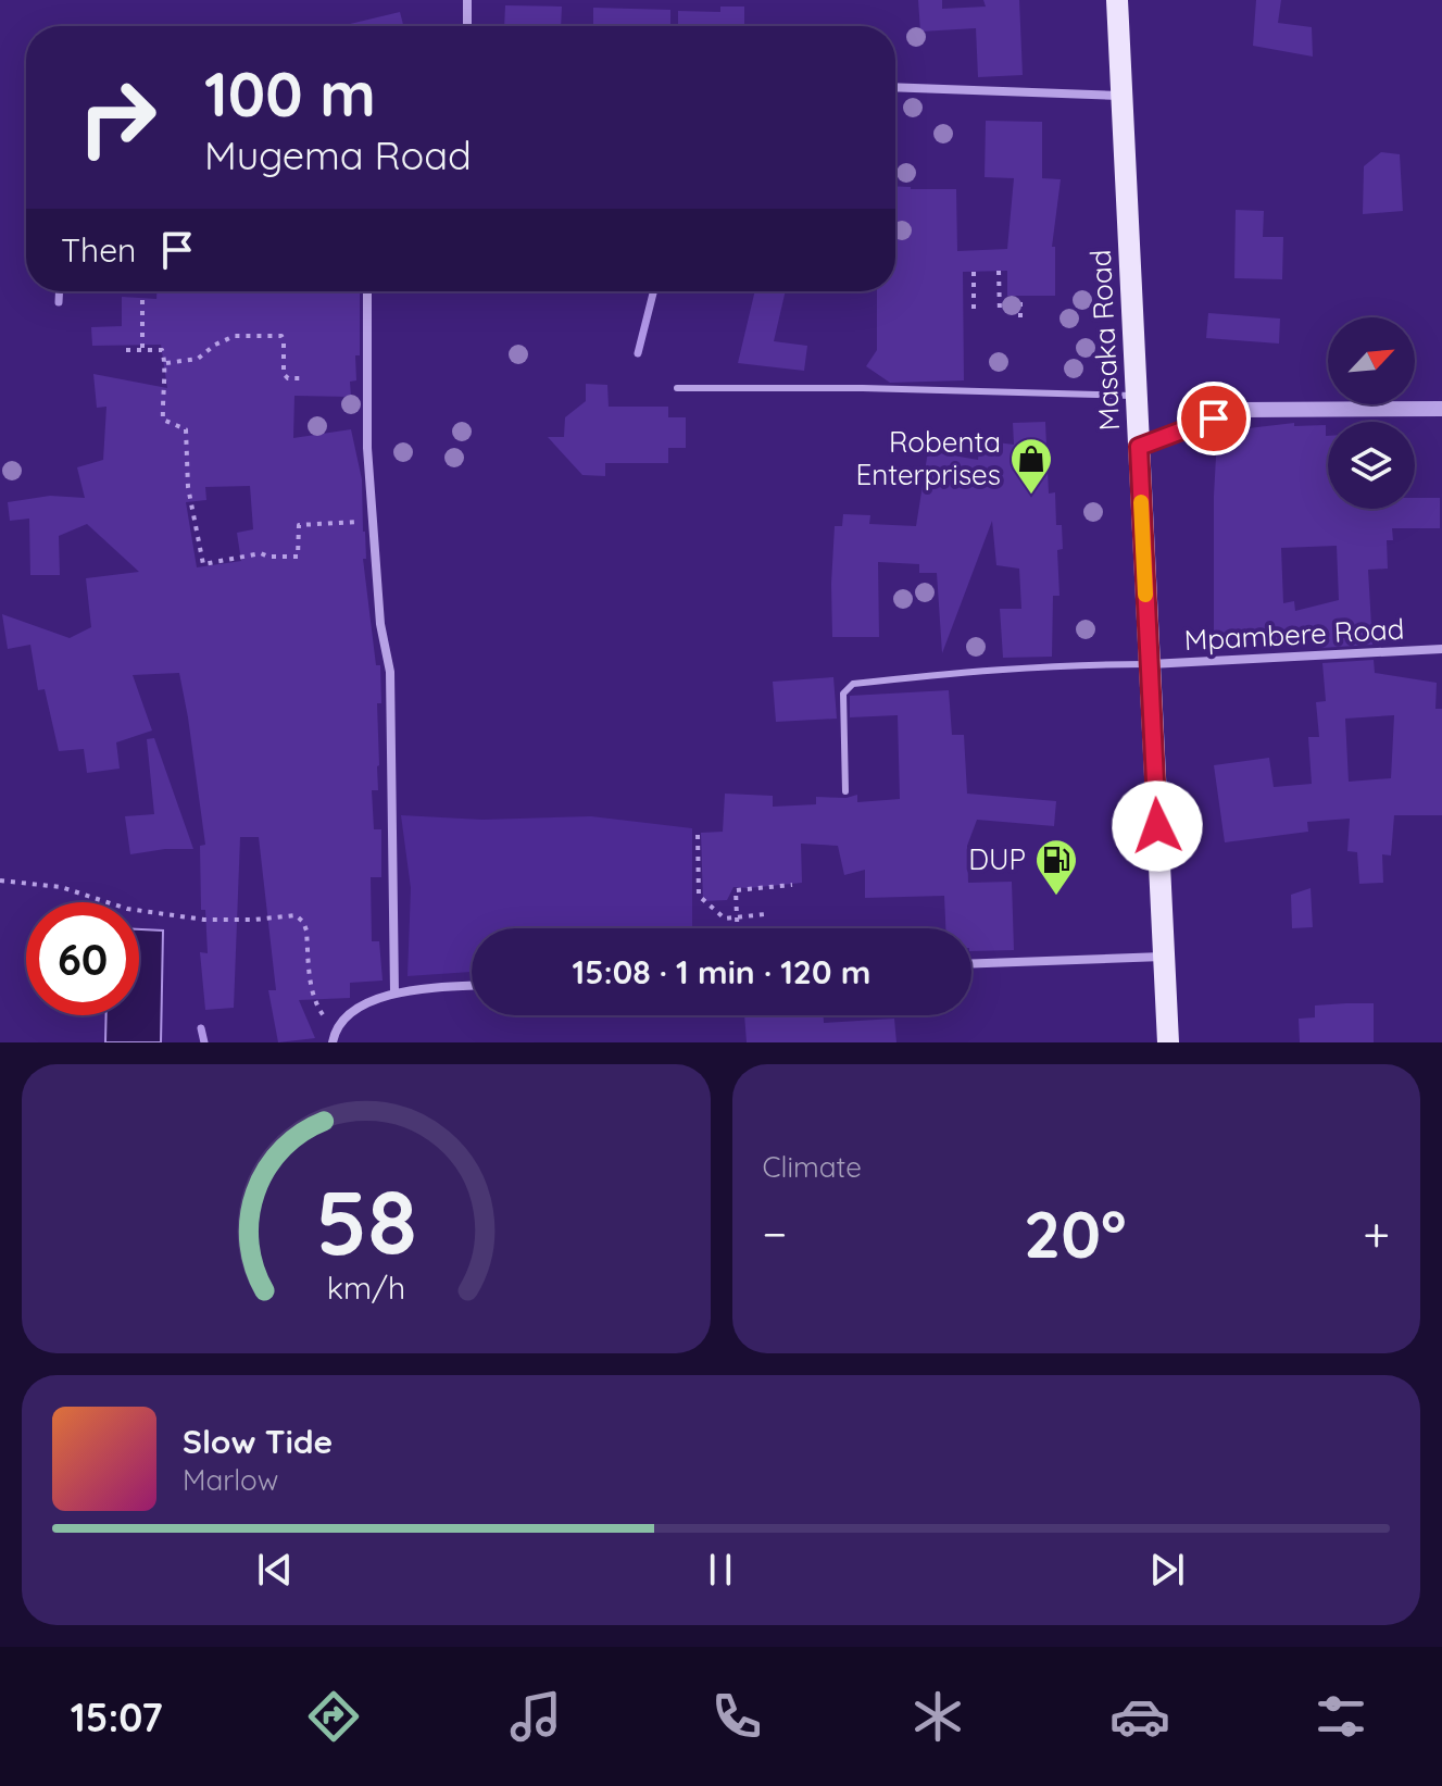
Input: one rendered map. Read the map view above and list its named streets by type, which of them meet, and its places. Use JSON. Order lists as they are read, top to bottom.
{
  "streets": {
    "main road": ["Masaka Road"],
    "street": ["Mpambere Road"]
  },
  "crossings": [
    ["Masaka Road", "Mpambere Road"]
  ],
  "places": {
    "shop": ["Robenta Enterprises"],
    "fuel station": ["DUP"]
  },
  "north": "top right",
  "page": {
    "turn": ["100 m", "Mugema Road"],
    "then": "Then",
    "limit": "60",
    "trip": "15:08 · 1 min · 120 m",
    "tile": "Climate",
    "heat": ["−", "20°", "+"],
    "song": ["Slow Tide", "Marlow"],
    "tabs": "15:07",
    "gauge": ["58", "km/h"]
  }
}
